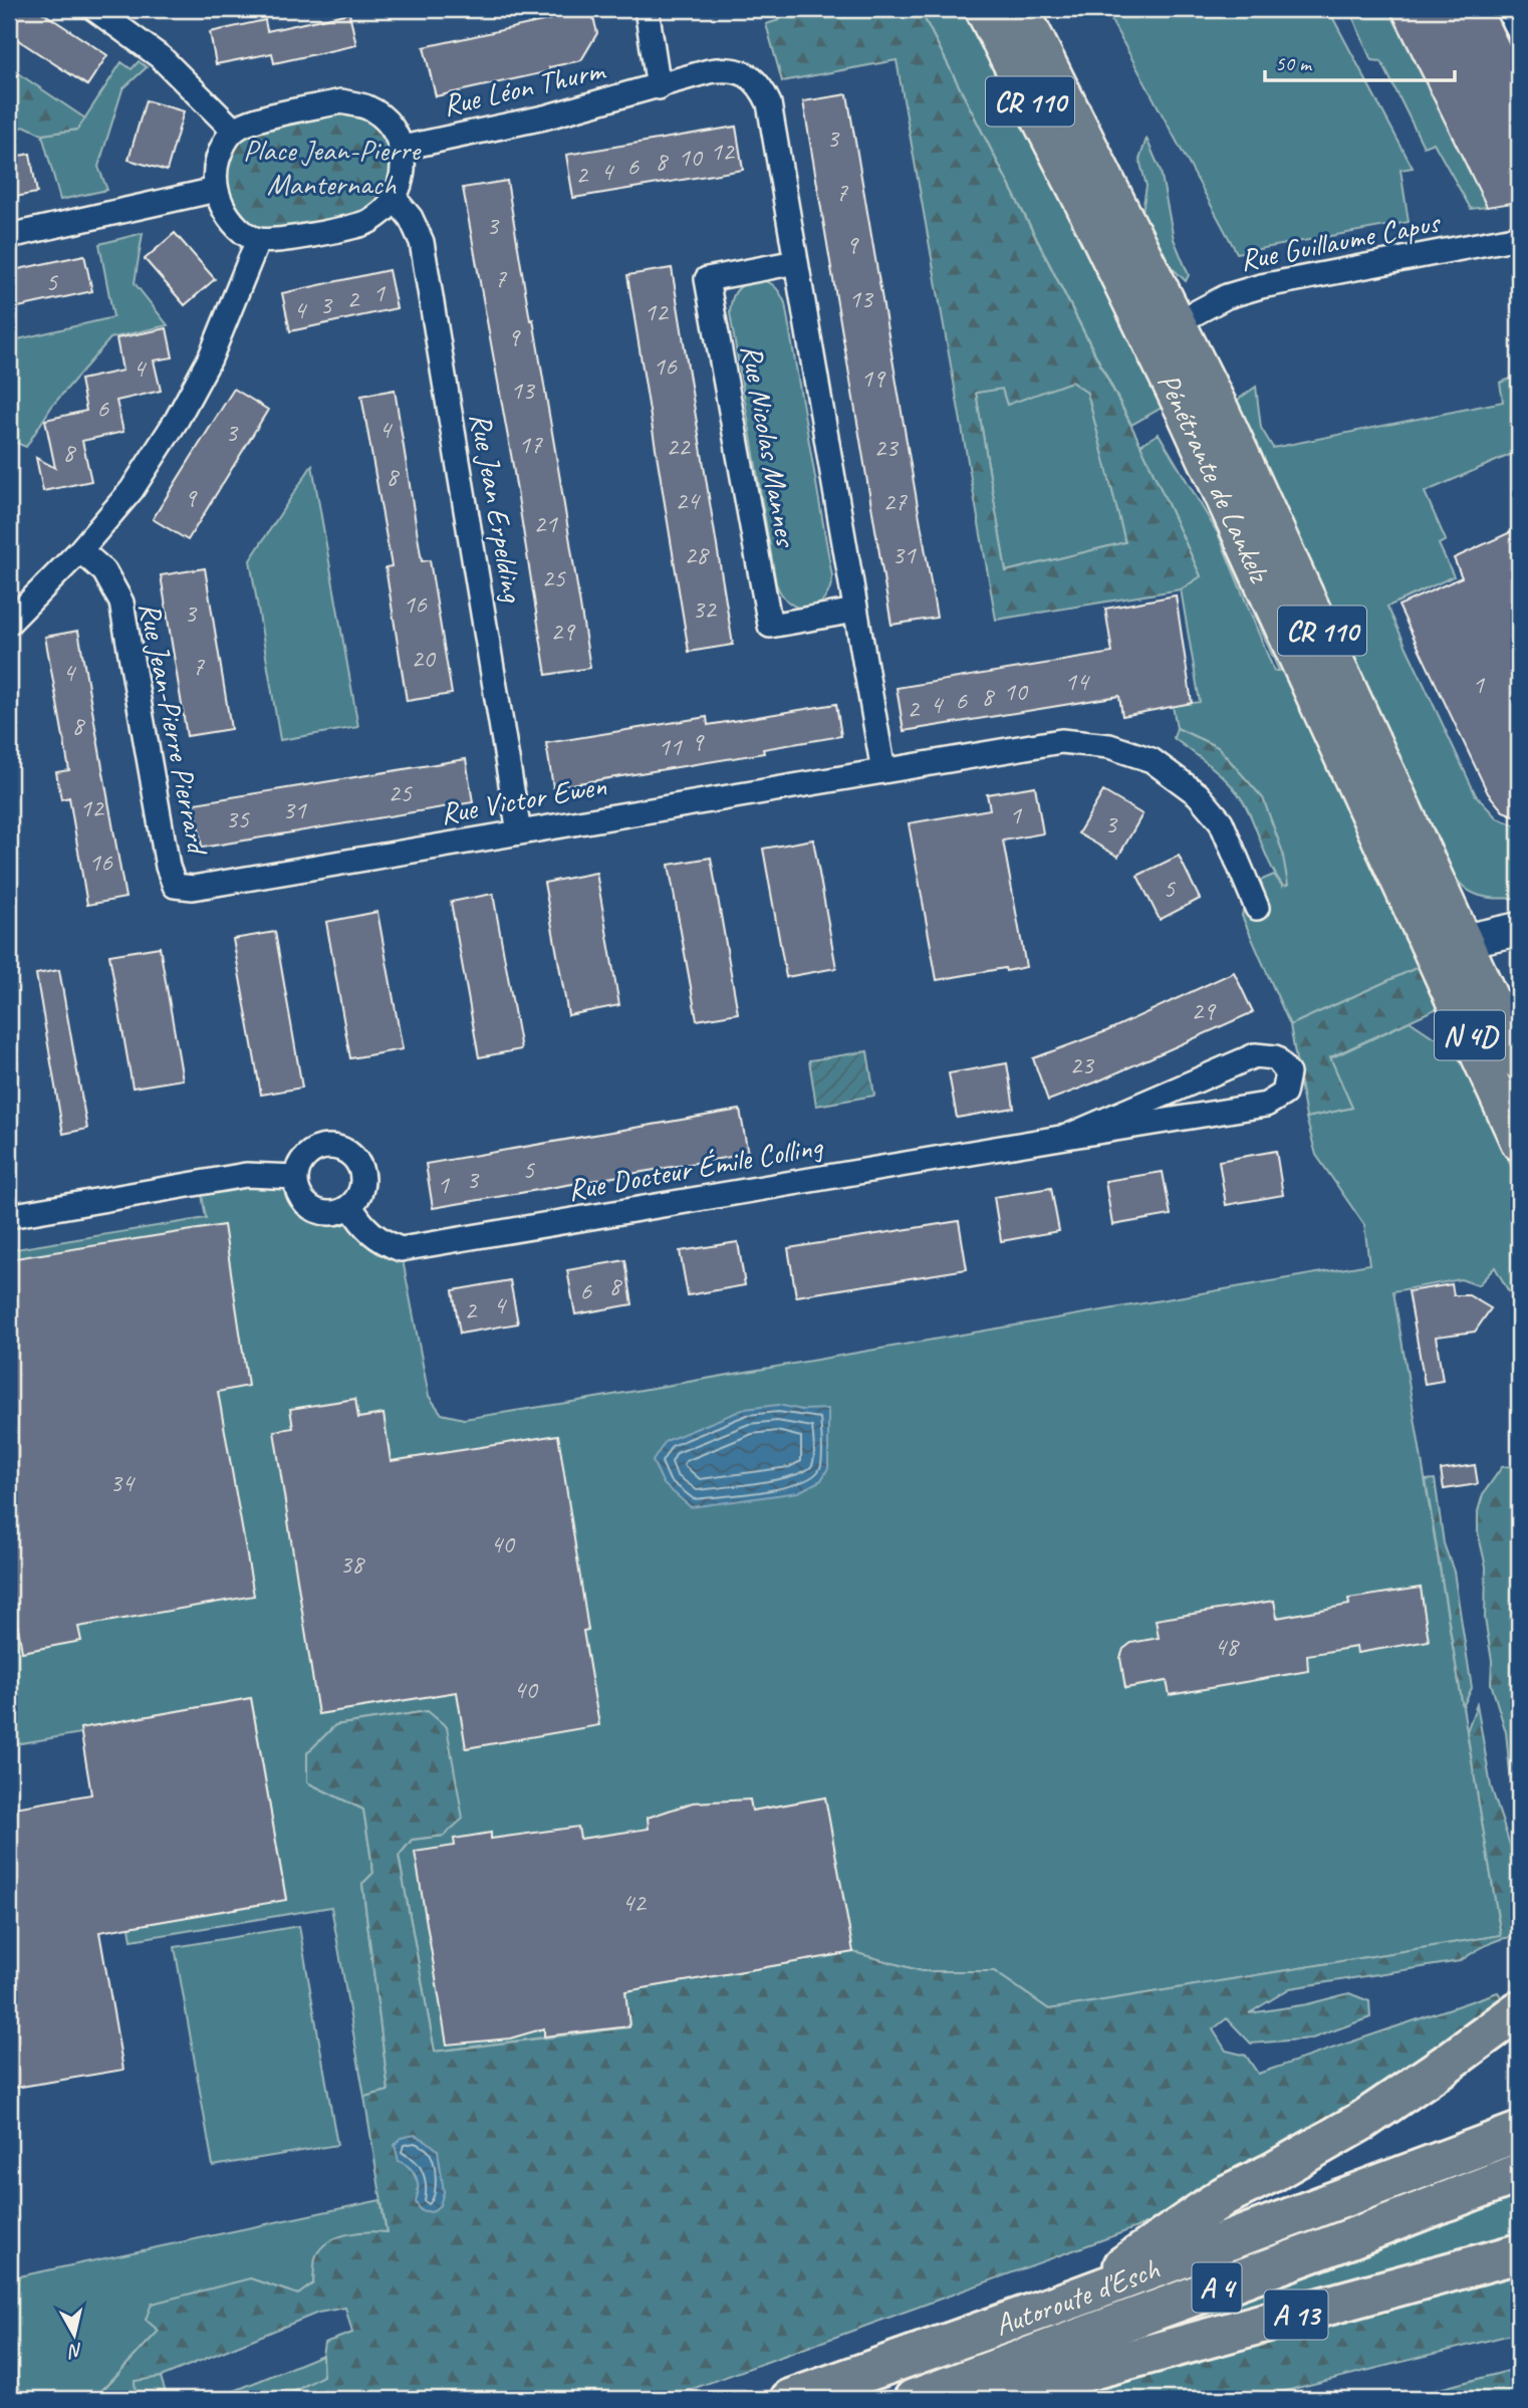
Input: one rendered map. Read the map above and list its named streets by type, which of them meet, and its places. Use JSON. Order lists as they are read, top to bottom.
{
  "streets": {
    "highway": ["A 4", "Autoroute d'Esch", "A 13"],
    "main road": ["CR 110", "Pénétrante de Lankelz", "N 4D"],
    "street": [
      "Rue Léon Thurm",
      "Rue Guillaume Capus",
      "Rue Nicolas Mannes",
      "Rue Jean Erpelding",
      "Rue Jean-Pierre Pierrard",
      "Rue Victor Ewen",
      "Rue Docteur Émile Colling"
    ]
  },
  "crossings": [
    ["Rue Léon Thurm", "Rue Nicolas Mannes"],
    ["Rue Léon Thurm", "Rue Jean Erpelding"],
    ["Rue Guillaume Capus", "Pénétrante de Lankelz"],
    ["Rue Nicolas Mannes", "Rue Victor Ewen"],
    ["Rue Jean Erpelding", "Rue Victor Ewen"],
    ["Rue Jean-Pierre Pierrard", "Rue Victor Ewen"],
    ["A 4", "Autoroute d'Esch"]
  ],
  "parks": ["Place Jean-Pierre Manternach"],
  "house_numbers": [
    "3",
    "12",
    "10",
    "8",
    "6",
    "4",
    "2",
    "7",
    "3",
    "9",
    "7",
    "5",
    "1",
    "2",
    "13",
    "3",
    "4",
    "12",
    "9",
    "16",
    "4",
    "19",
    "13",
    "6",
    "4",
    "3",
    "17",
    "22",
    "23",
    "8",
    "8",
    "9",
    "24",
    "27",
    "21",
    "28",
    "31",
    "25",
    "16",
    "32",
    "3",
    "29",
    "20",
    "7",
    "4",
    "14",
    "1",
    "10",
    "8",
    "6",
    "4",
    "2",
    "8",
    "9",
    "11",
    "25",
    "12",
    "31",
    "1",
    "35",
    "3",
    "16",
    "5",
    "29",
    "23",
    "5",
    "3",
    "1",
    "8",
    "6",
    "4",
    "2",
    "34",
    "40",
    "38",
    "48",
    "40",
    "42"
  ],
  "scale_bar": "50 m",
  "north": "bottom"
}
